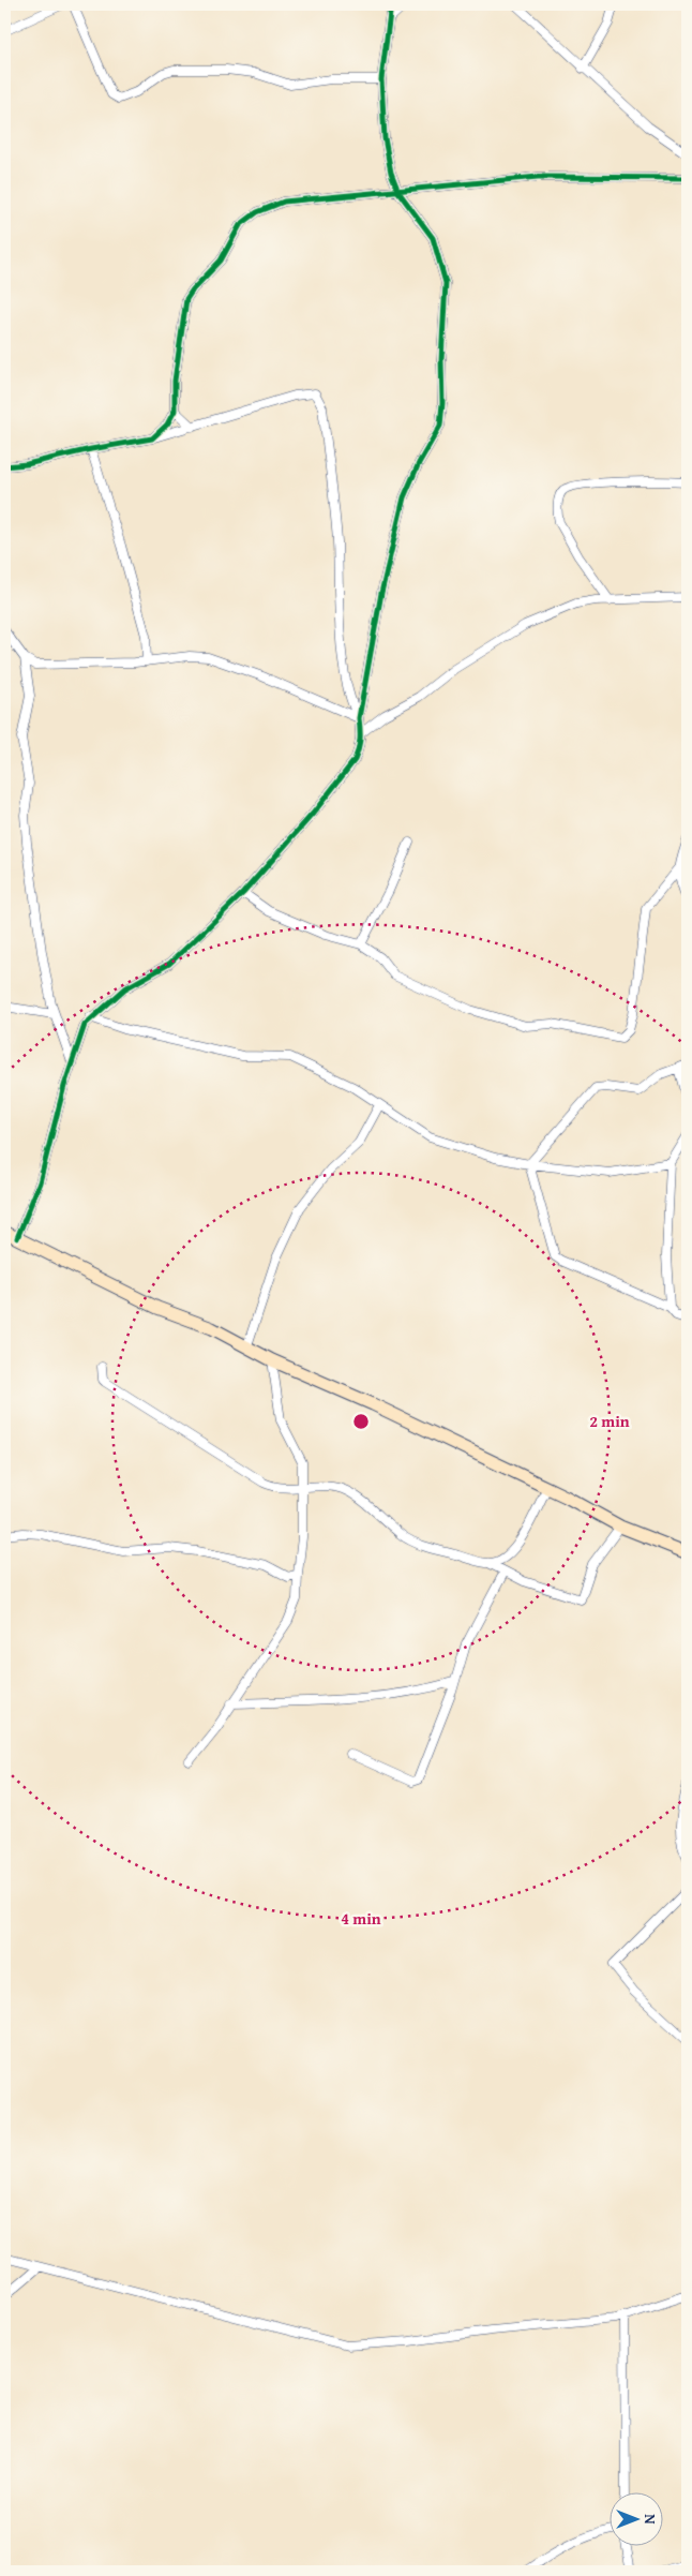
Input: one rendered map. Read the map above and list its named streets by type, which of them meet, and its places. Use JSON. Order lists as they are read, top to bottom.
{
  "north": "right",
  "rings": ["2 min", "4 min"]
}
